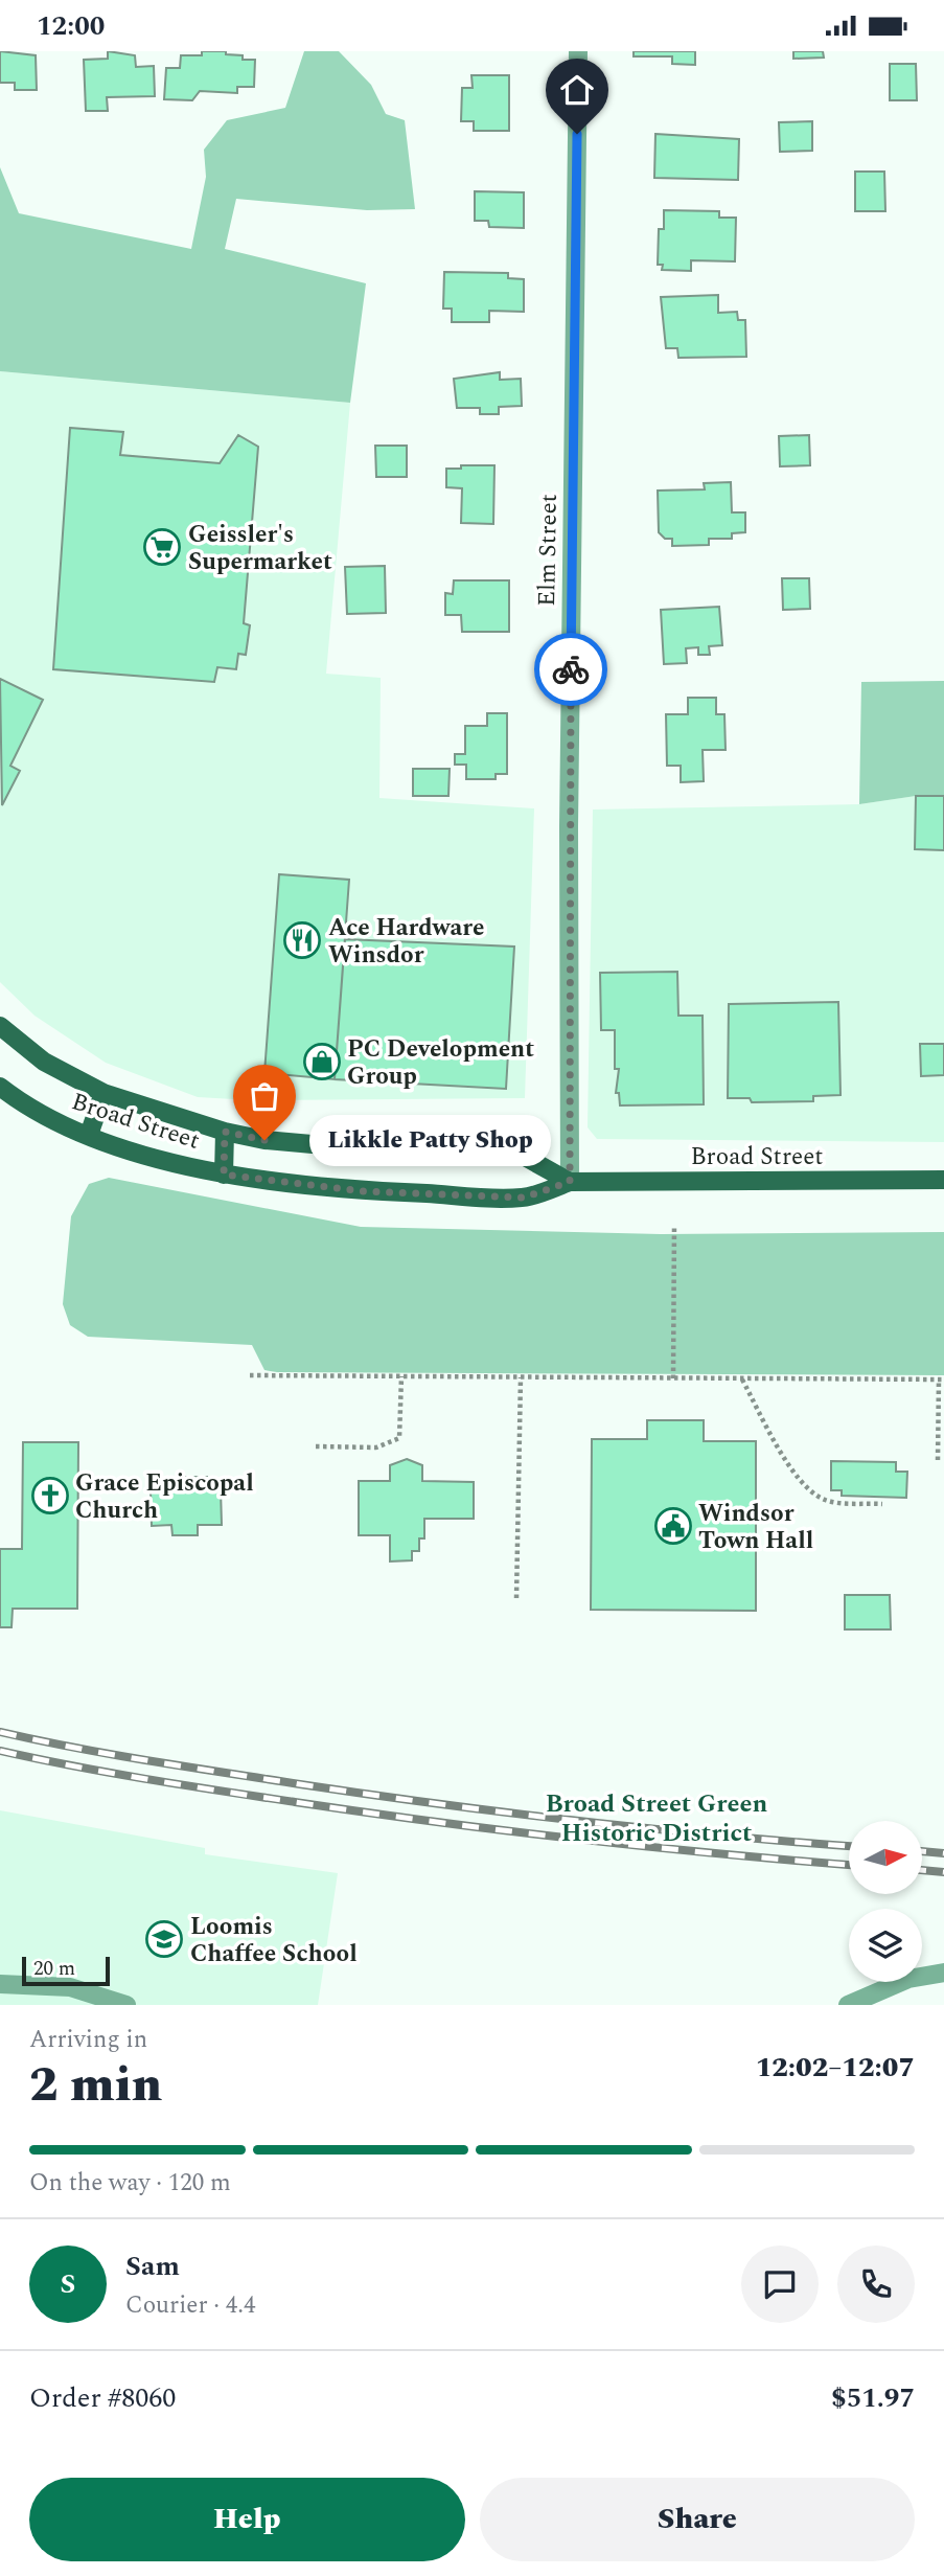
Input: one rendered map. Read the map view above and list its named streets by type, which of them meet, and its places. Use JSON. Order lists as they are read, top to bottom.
{
  "streets": {
    "main road": ["Broad Street"],
    "street": ["Elm Street"]
  },
  "crossings": [
    ["Elm Street", "Broad Street"]
  ],
  "districts": ["Broad Street Green Historic District"],
  "places": {
    "supermarket": ["Geissler's Supermarket"],
    "restaurant": ["Ace Hardware Winsdor"],
    "shop": ["PC Development Group"],
    "other": ["Likkle Patty Shop"],
    "church": ["Grace Episcopal Church"],
    "public building": ["Windsor Town Hall"],
    "school or university": ["Loomis Chaffee School"]
  },
  "scale_bar": "20 m",
  "north": "right",
  "page": {
    "status": "12:00",
    "bubble": "Likkle Patty Shop",
    "scale": "20 m",
    "heading": ["2 min", "Arriving in", "12:02–12:07"],
    "panel": [
      "Sam",
      "Courier · 4.4",
      "Order #8060",
      "$51.97"
    ],
    "bar": "On the way · 120 m",
    "round": "S",
    "buttons": ["Help", "Share"]
  }
}
